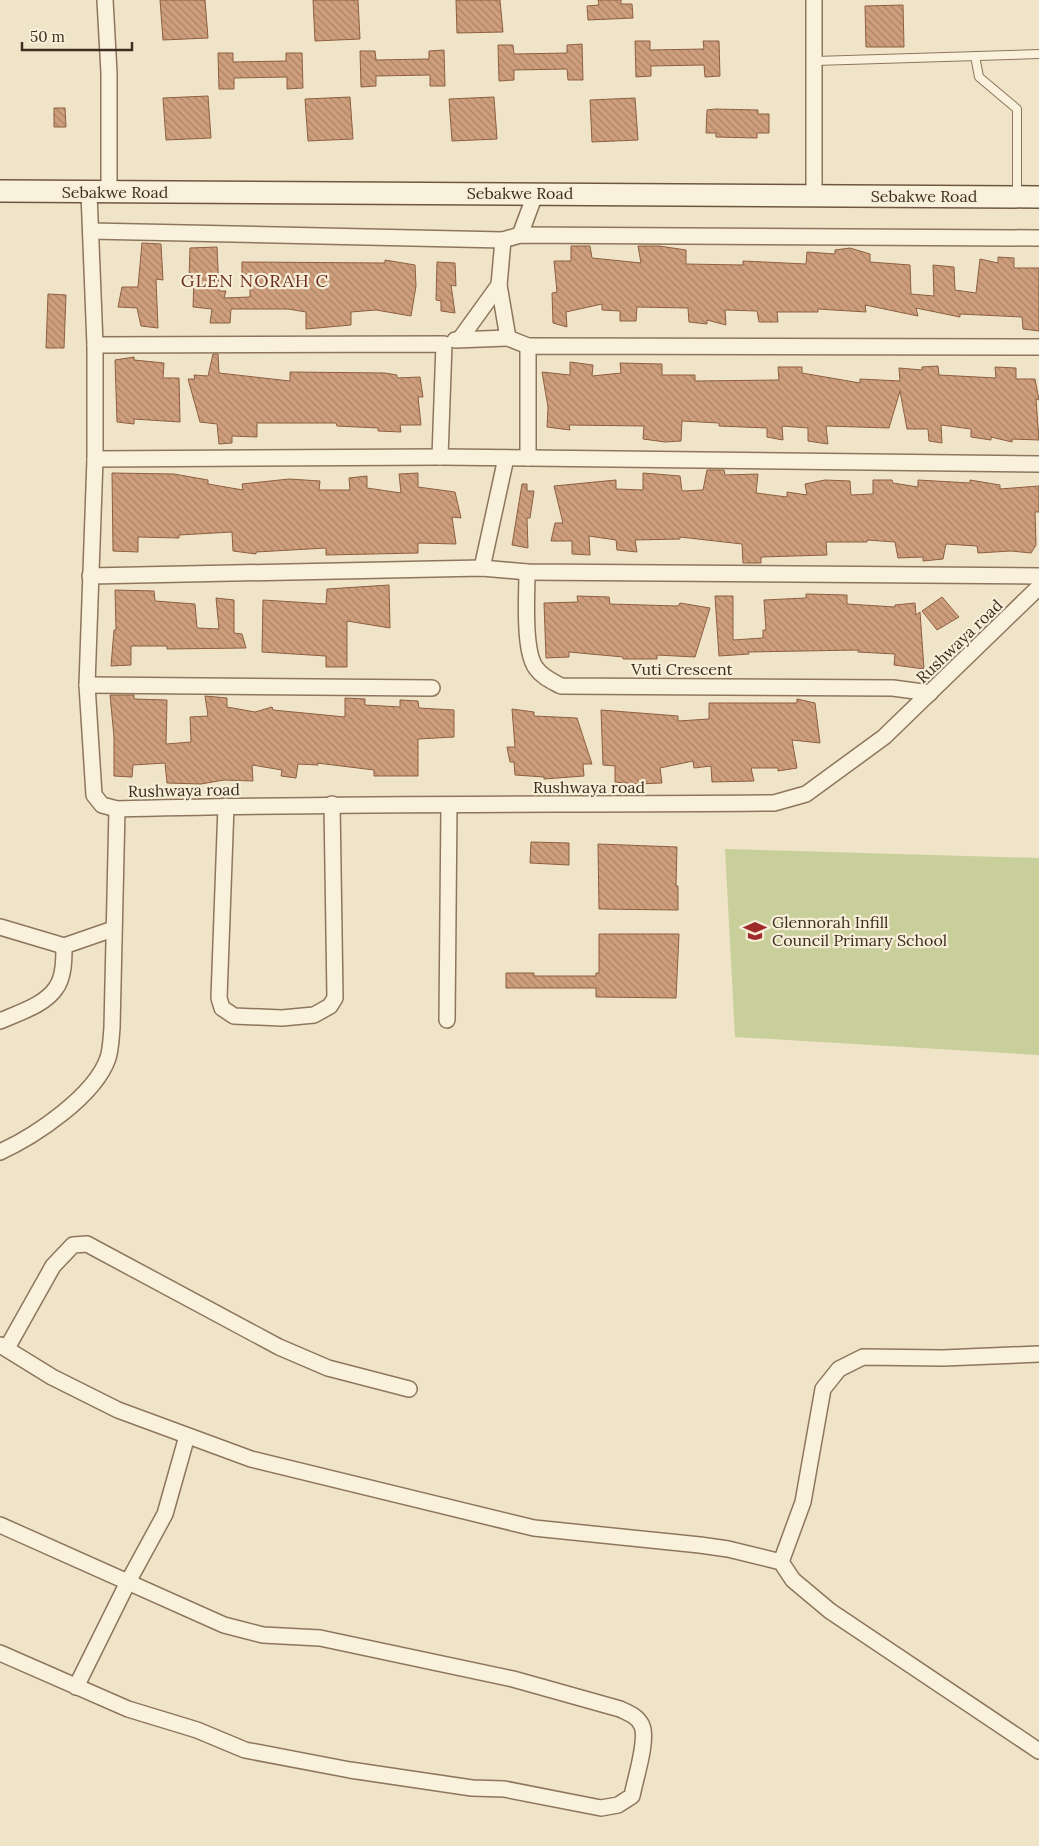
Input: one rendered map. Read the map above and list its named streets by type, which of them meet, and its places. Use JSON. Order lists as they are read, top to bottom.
{
  "streets": {
    "street": ["Sebakwe Road", "Rushwaya road", "Vuti Crescent"]
  },
  "crossings": [
    ["Sebakwe Road", "Rushwaya road"],
    ["Rushwaya road", "Vuti Crescent"]
  ],
  "districts": ["GLEN NORAH C"],
  "places": {
    "school or university": ["Glennorah Infill Council Primary School"]
  },
  "scale_bar": "50 m"
}
